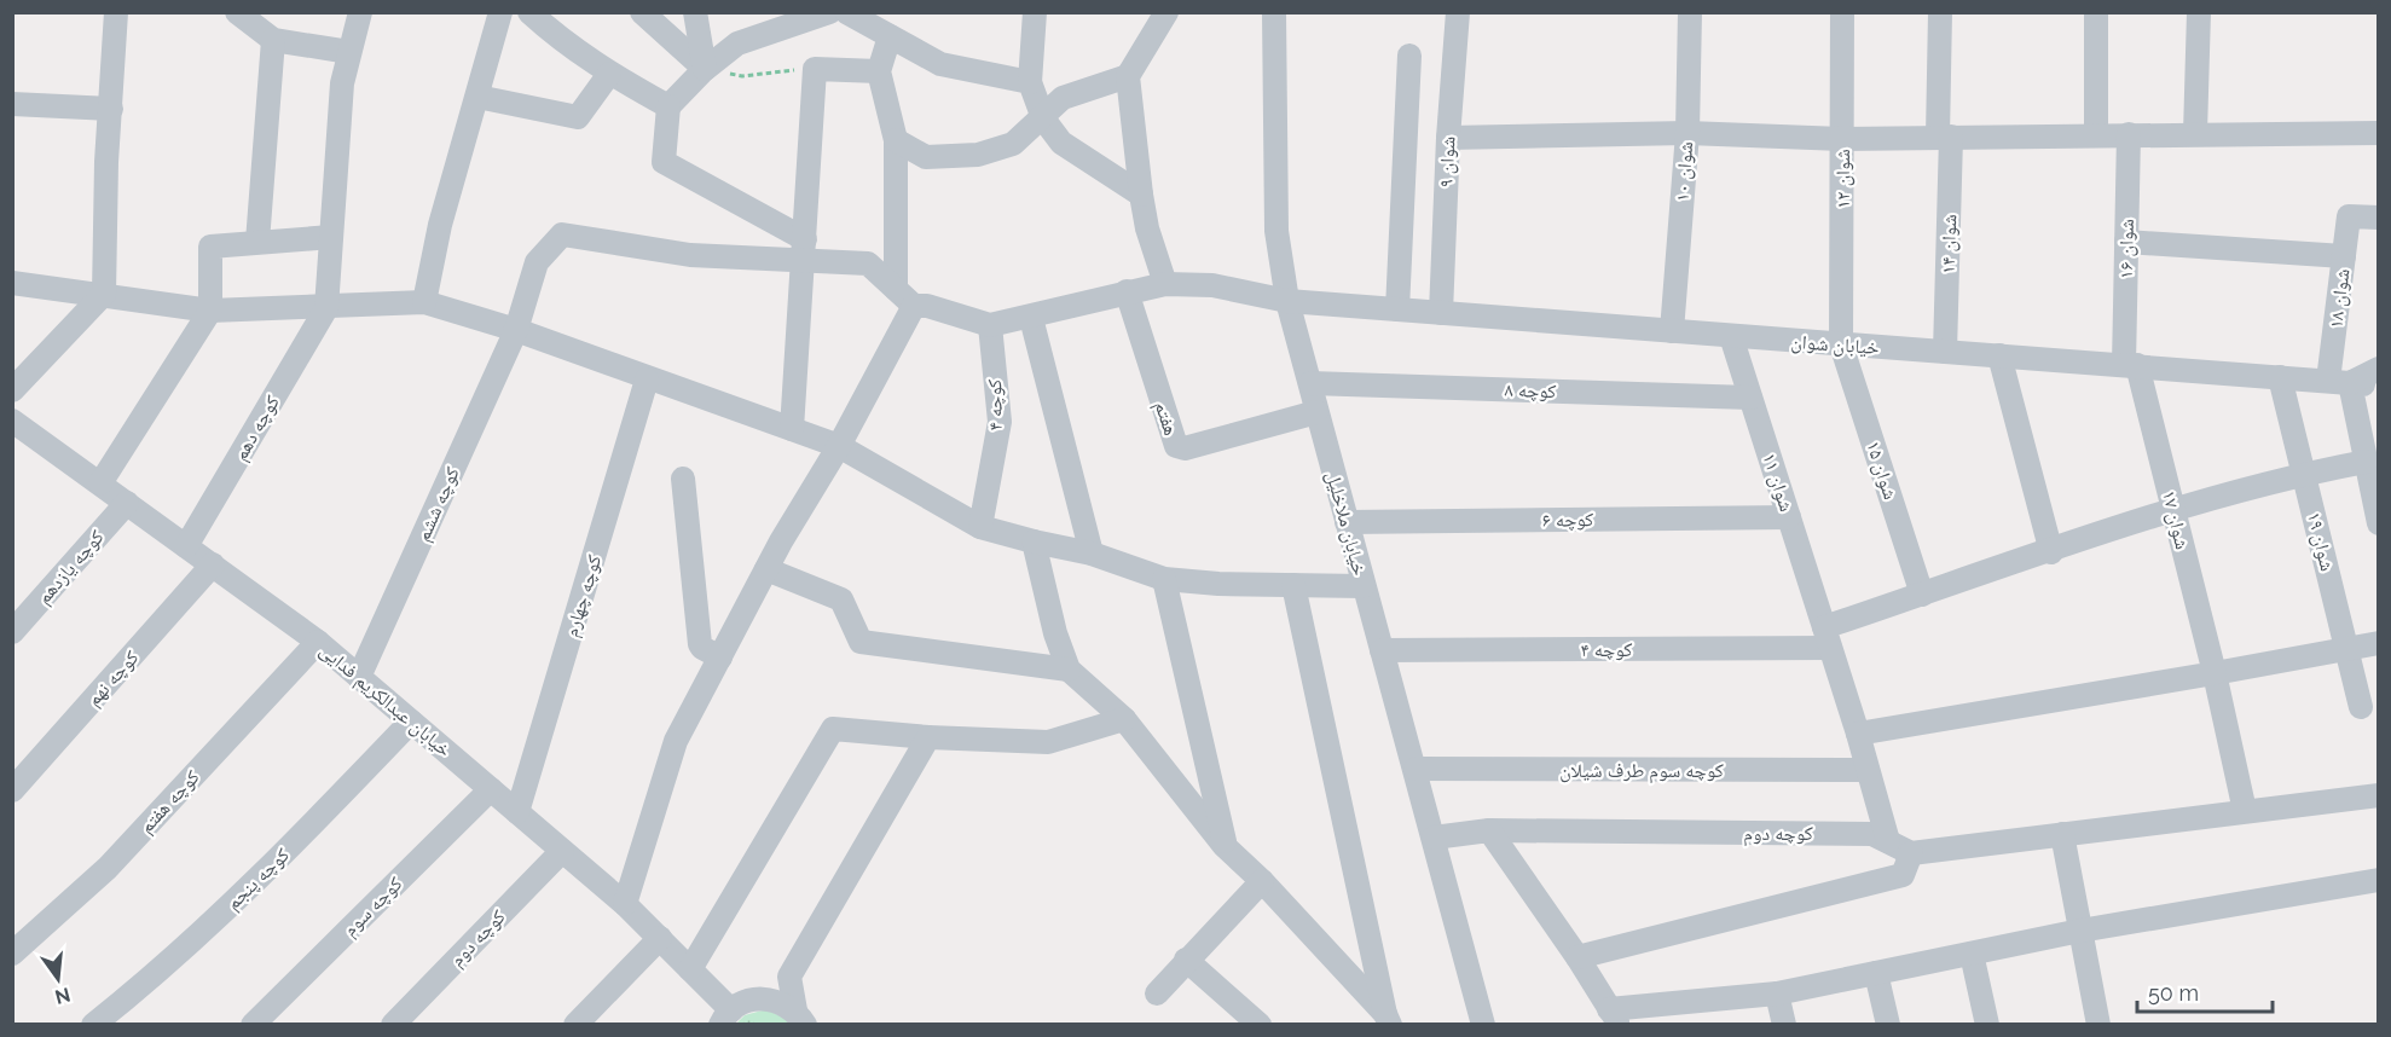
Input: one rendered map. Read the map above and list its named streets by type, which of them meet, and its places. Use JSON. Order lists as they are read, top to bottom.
{
  "streets": {
    "street": [
      "شوان ۹",
      "شوان ۱۰",
      "شوان ۱۲",
      "شوان ۱۴",
      "شوان ۱۶",
      "شوان ۱۸",
      "خیابان شوان",
      "کوچه ۸",
      "کوچه ۴",
      "هفتم",
      "کوچه دهم",
      "شوان ۱۵",
      "شوان ۱۱",
      "کوچه ششم",
      "کوچه ۶",
      "شوان ۱۷",
      "خیابان ملاخلیل",
      "شوان ۱۹",
      "کوچه یازدهم",
      "کوچه چهارم",
      "کوچه نهم",
      "خیابان عبدالکریم فدایی",
      "کوچه سوم طرف شیلان",
      "کوچه هفتم",
      "کوچه دوم",
      "کوچه پنجم",
      "کوچه سوم"
    ]
  },
  "crossings": [
    ["شوان ۹", "خیابان شوان"],
    ["شوان ۱۰", "خیابان شوان"],
    ["شوان ۱۲", "خیابان شوان"],
    ["شوان ۱۲", "شوان ۱۵"],
    ["شوان ۱۴", "خیابان شوان"],
    ["شوان ۱۶", "خیابان شوان"],
    ["شوان ۱۶", "شوان ۱۷"],
    ["شوان ۱۸", "خیابان شوان"],
    ["شوان ۱۸", "کوچه ۴"],
    ["خیابان شوان", "کوچه ۴"],
    ["خیابان شوان", "هفتم"],
    ["خیابان شوان", "شوان ۱۵"],
    ["خیابان شوان", "شوان ۱۱"],
    ["خیابان شوان", "شوان ۱۷"],
    ["خیابان شوان", "خیابان ملاخلیل"],
    ["خیابان شوان", "شوان ۱۹"],
    ["کوچه ۸", "شوان ۱۱"],
    ["کوچه ۸", "خیابان ملاخلیل"],
    ["کوچه ۴", "شوان ۱۵"],
    ["کوچه ۴", "شوان ۱۱"],
    ["کوچه ۴", "شوان ۱۷"],
    ["کوچه ۴", "خیابان ملاخلیل"],
    ["کوچه ۴", "شوان ۱۹"],
    ["هفتم", "خیابان ملاخلیل"],
    ["کوچه دهم", "خیابان عبدالکریم فدایی"],
    ["شوان ۱۱", "کوچه ۶"],
    ["شوان ۱۱", "کوچه سوم طرف شیلان"],
    ["شوان ۱۱", "کوچه دوم"],
    ["کوچه ششم", "خیابان عبدالکریم فدایی"],
    ["کوچه ۶", "خیابان ملاخلیل"],
    ["خیابان ملاخلیل", "کوچه سوم طرف شیلان"],
    ["خیابان ملاخلیل", "کوچه دوم"],
    ["کوچه یازدهم", "خیابان عبدالکریم فدایی"],
    ["کوچه چهارم", "خیابان عبدالکریم فدایی"],
    ["کوچه نهم", "خیابان عبدالکریم فدایی"],
    ["خیابان عبدالکریم فدایی", "کوچه هفتم"],
    ["خیابان عبدالکریم فدایی", "کوچه دوم"],
    ["خیابان عبدالکریم فدایی", "کوچه پنجم"],
    ["خیابان عبدالکریم فدایی", "کوچه سوم"]
  ],
  "scale_bar": "50 m",
  "north": "bottom"
}
